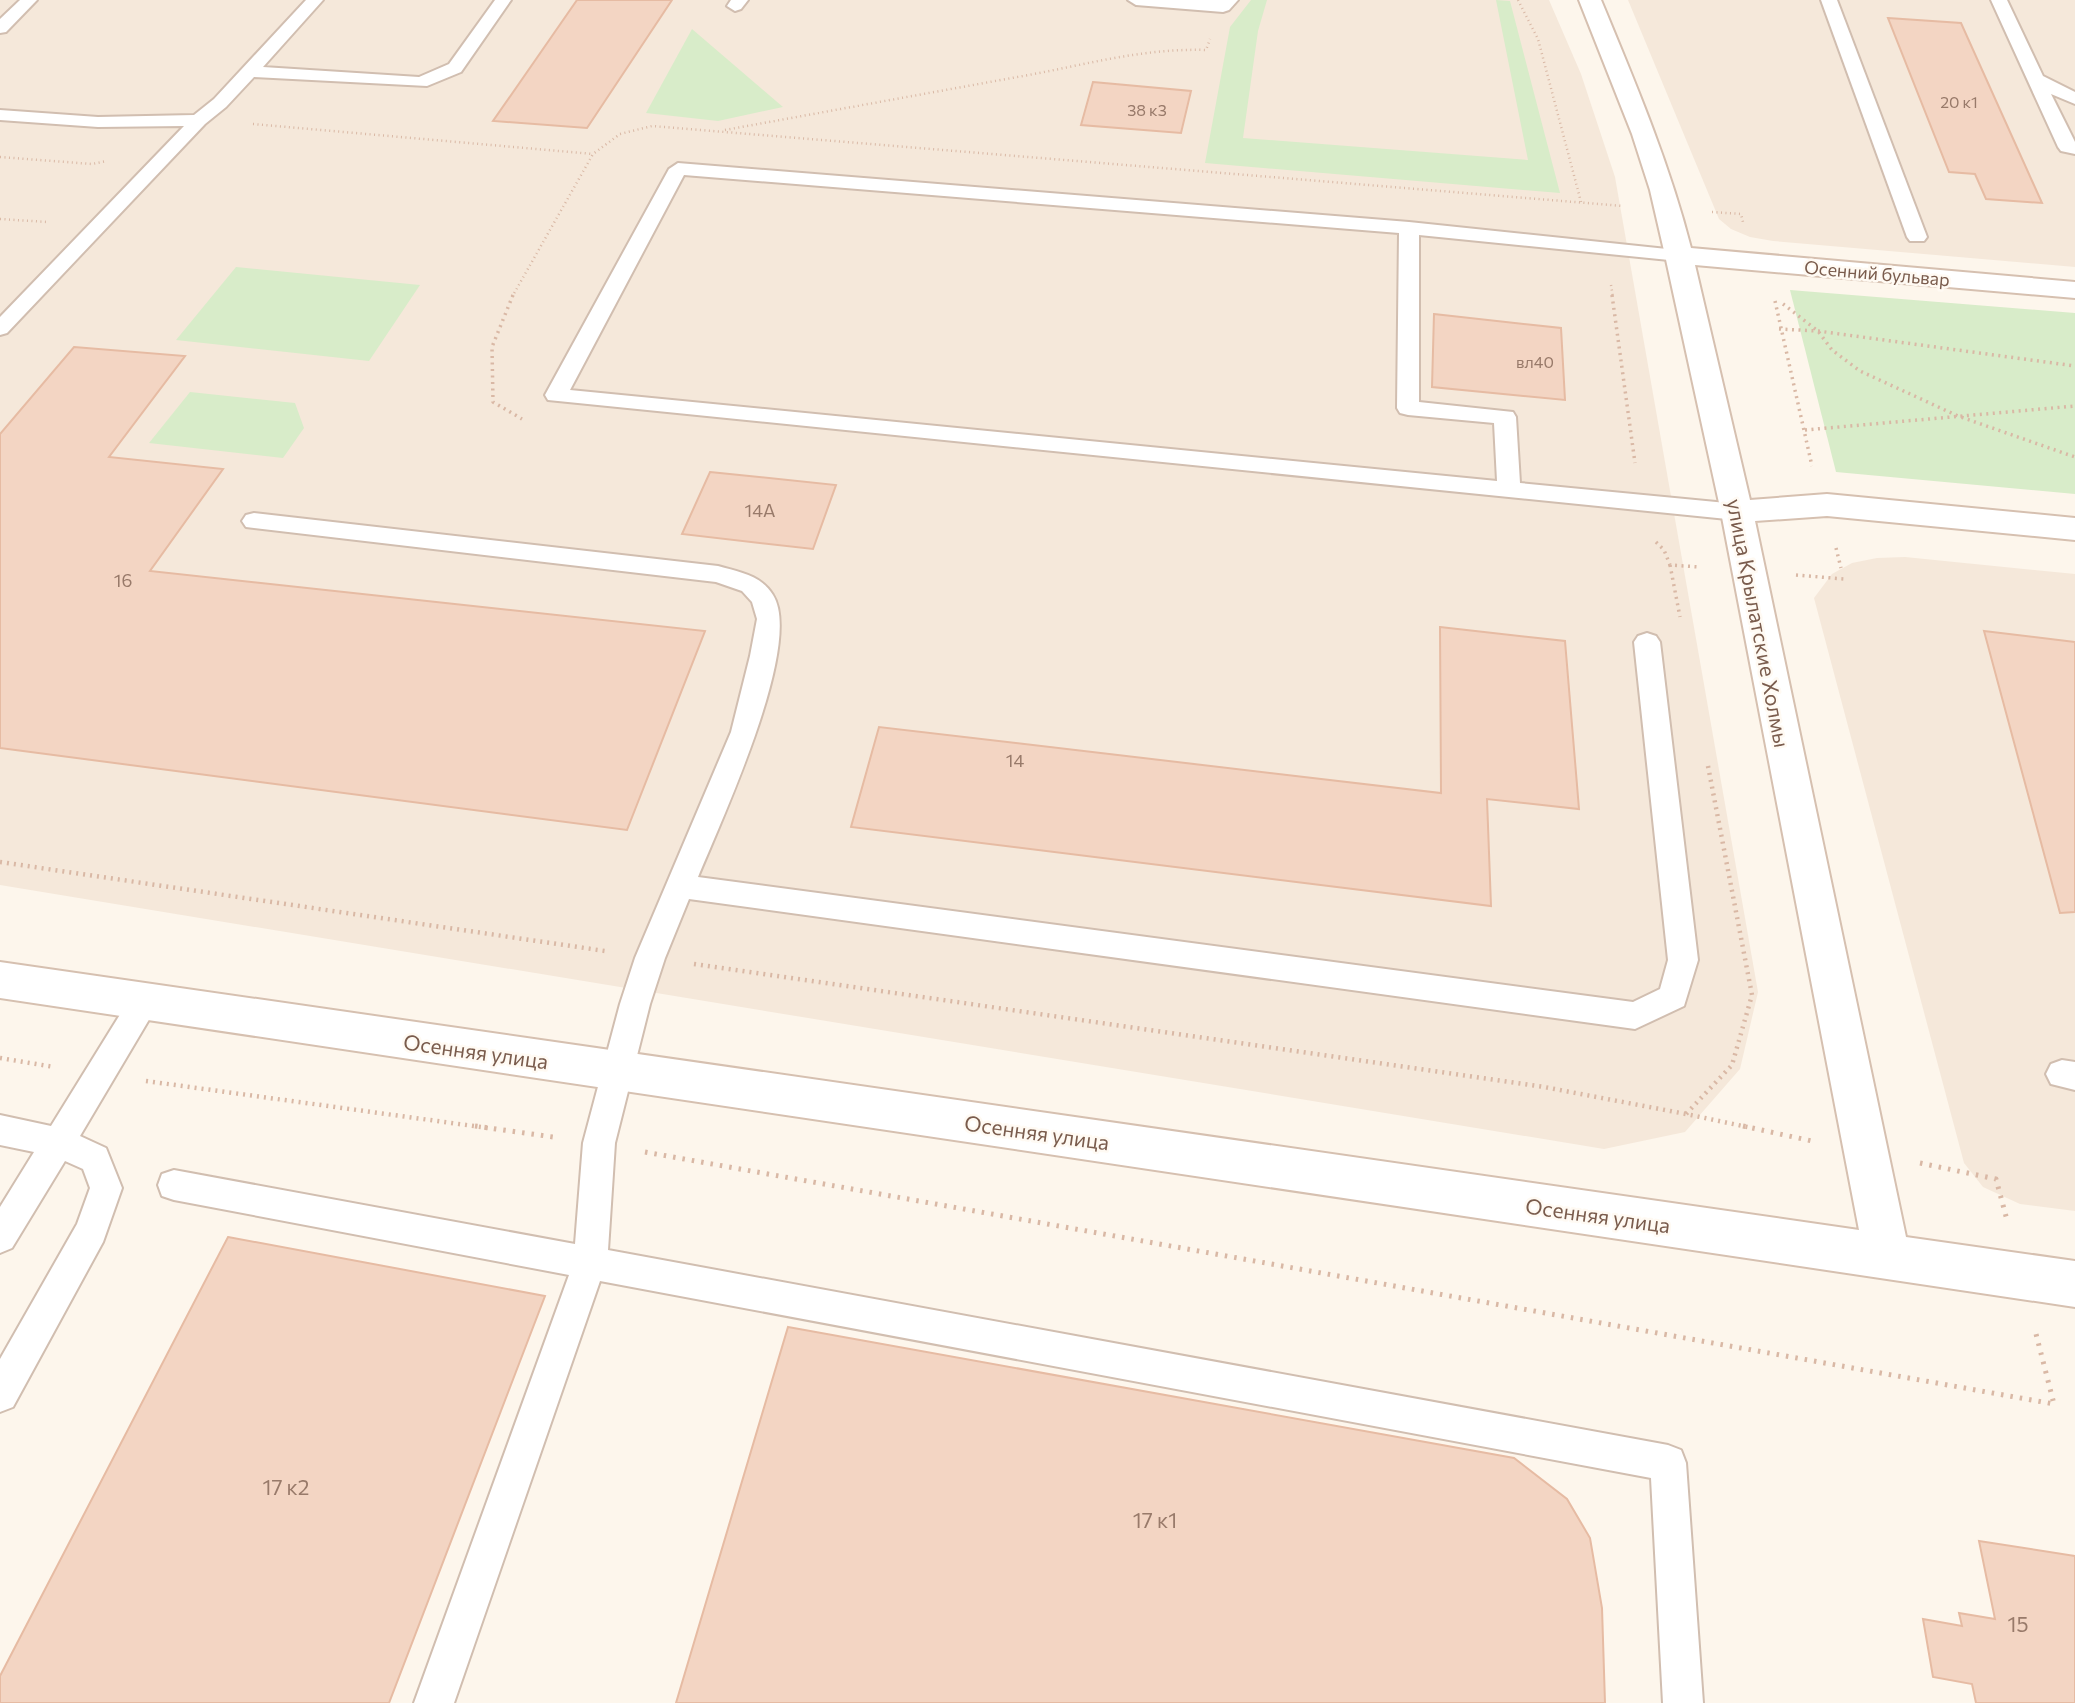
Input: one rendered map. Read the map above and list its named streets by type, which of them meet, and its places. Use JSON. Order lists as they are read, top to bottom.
{
  "streets": {
    "street": ["Осенний бульвар", "улица Крылатские Холмы", "Осенняя улица"]
  },
  "crossings": [
    ["Осенний бульвар", "улица Крылатские Холмы"],
    ["улица Крылатские Холмы", "Осенняя улица"]
  ],
  "house_numbers": [
    "20 к1",
    "38 к3",
    "вл40",
    "14А",
    "16",
    "14",
    "17 к2",
    "17 к1",
    "15"
  ]
}
